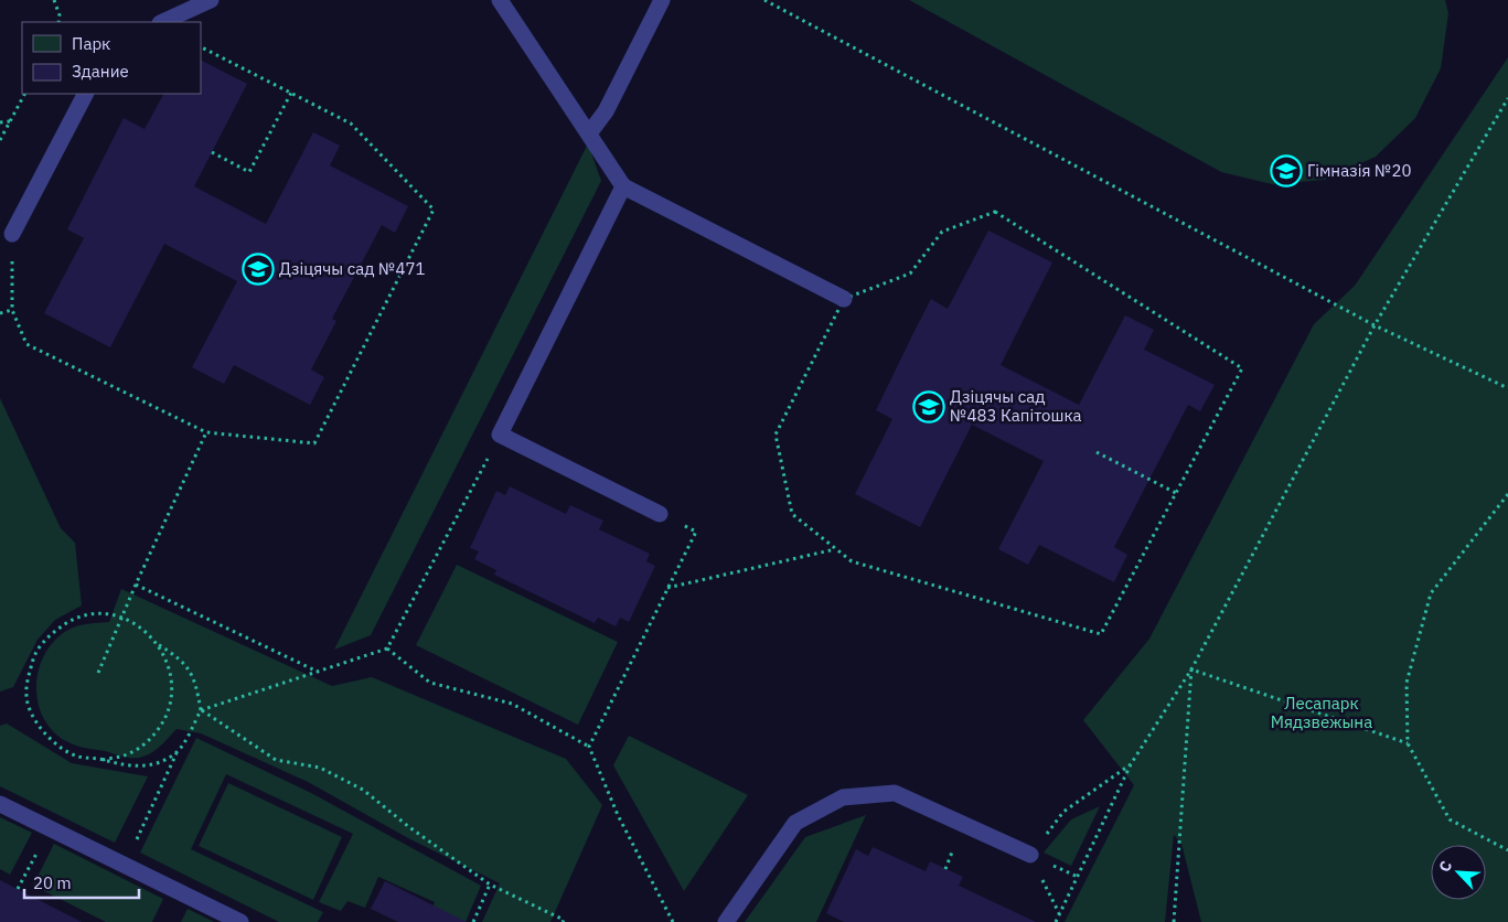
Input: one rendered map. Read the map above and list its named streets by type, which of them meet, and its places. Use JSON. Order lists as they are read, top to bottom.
{
  "parks": ["Лесапарк Мядзвежына"],
  "places": {
    "school or university": ["Гімназія №20", "Дзіцячы сад №471", "Дзіцячы сад №483 Капітошка"]
  },
  "legend": ["Парк", "Здание"],
  "scale_bar": "20 m",
  "north": "top left"
}
